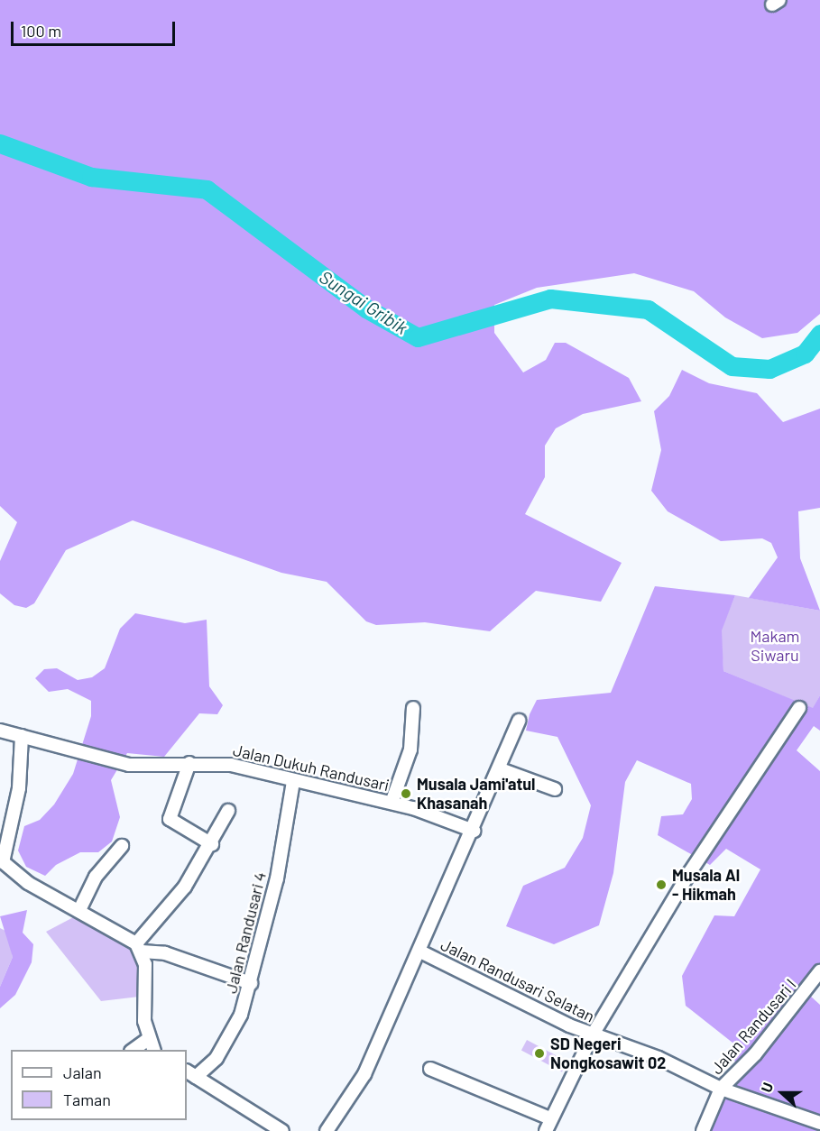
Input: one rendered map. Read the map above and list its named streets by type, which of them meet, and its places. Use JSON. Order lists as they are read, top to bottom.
{
  "streets": {
    "street": [
      "Jalan Dukuh Randusari",
      "Jalan Randusari 4",
      "Jalan Randusari Selatan",
      "Jalan Randusari I"
    ]
  },
  "crossings": [
    ["Jalan Dukuh Randusari", "Jalan Randusari 4"],
    ["Jalan Randusari Selatan", "Jalan Randusari I"]
  ],
  "water": ["Sungai Gribik"],
  "parks": ["Makam Siwaru"],
  "places": ["Musala Jami'atul Khasanah", "Musala Al - Hikmah", "SD Negeri Nongkosawit 02"],
  "legend": ["Jalan", "Taman"],
  "scale_bar": "100 m",
  "north": "left"
}
